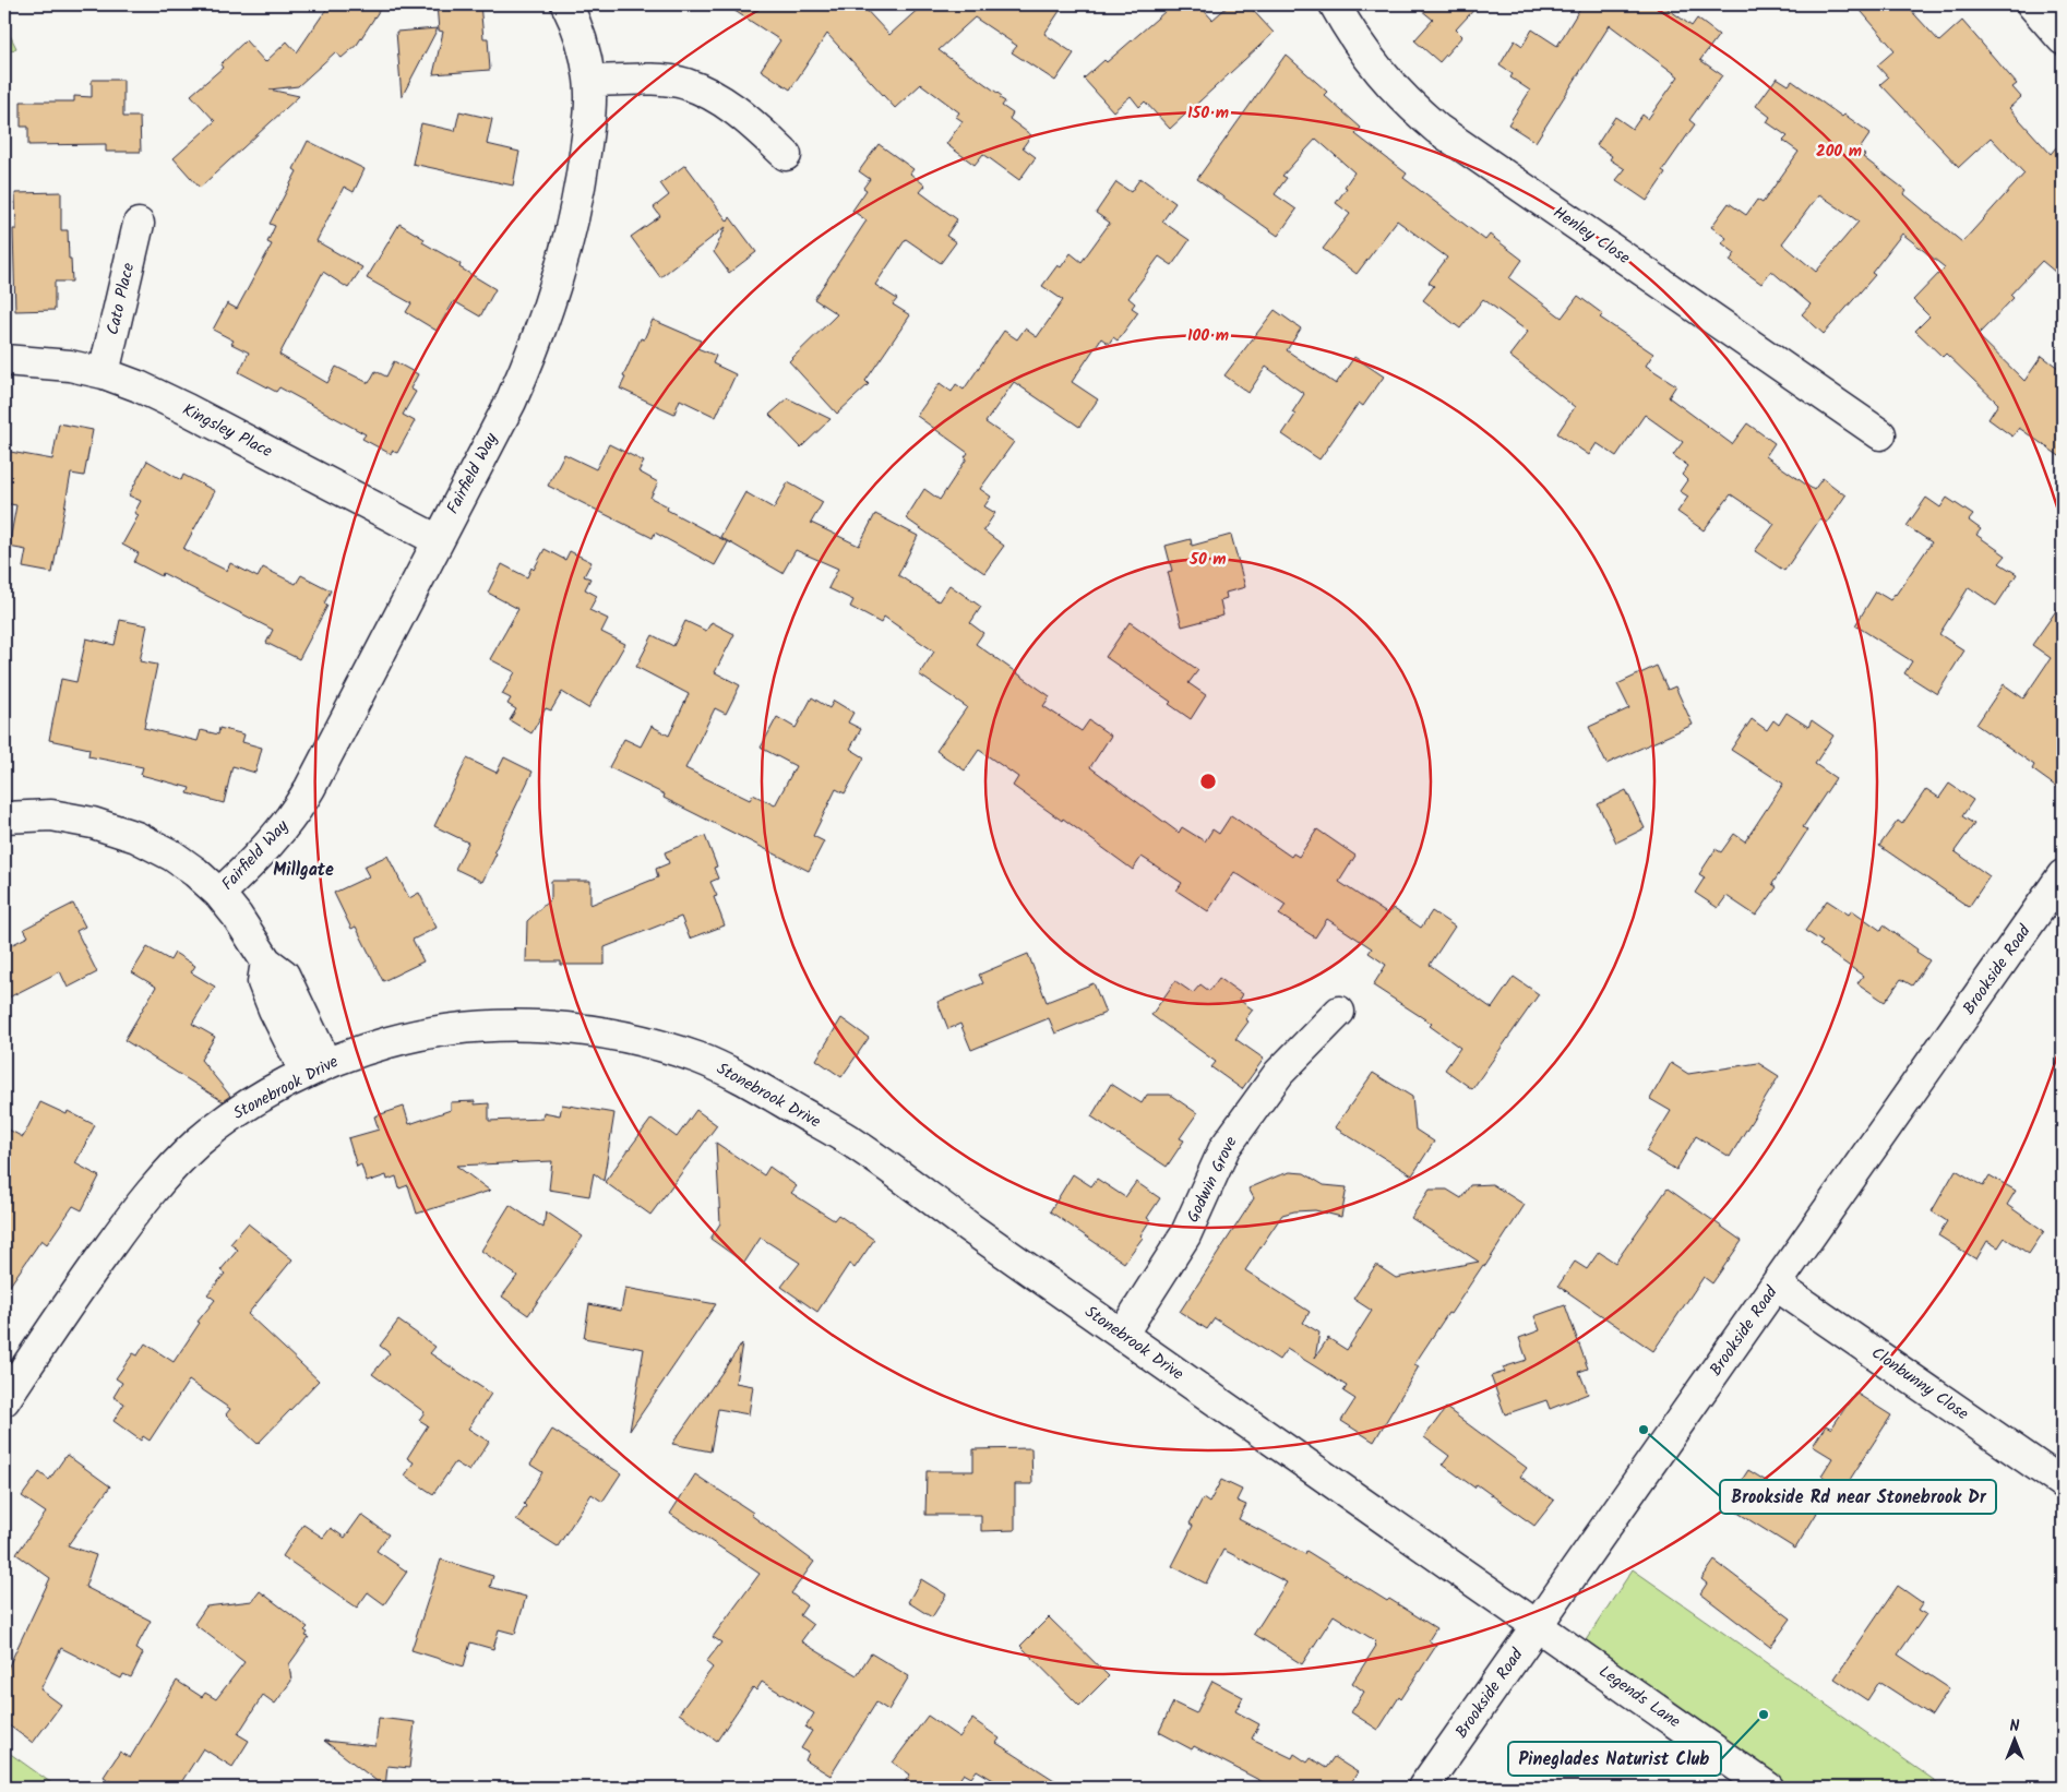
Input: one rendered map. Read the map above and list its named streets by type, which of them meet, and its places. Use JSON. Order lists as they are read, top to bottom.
{
  "streets": {
    "street": [
      "Henley Close",
      "Cato Place",
      "Kingsley Place",
      "Fairfield Way",
      "Brookside Road",
      "Stonebrook Drive",
      "Godwin Grove",
      "Clonbunny Close",
      "Legends Lane"
    ]
  },
  "crossings": [
    ["Cato Place", "Kingsley Place"],
    ["Kingsley Place", "Fairfield Way"],
    ["Fairfield Way", "Stonebrook Drive"],
    ["Brookside Road", "Stonebrook Drive"],
    ["Brookside Road", "Clonbunny Close"],
    ["Brookside Road", "Legends Lane"],
    ["Stonebrook Drive", "Godwin Grove"],
    ["Stonebrook Drive", "Legends Lane"]
  ],
  "districts": ["Millgate"],
  "places": ["Brookside Rd near Stonebrook Dr", "Pineglades Naturist Club"],
  "north": "top",
  "rings": [
    "150 m",
    "200 m",
    "100 m",
    "50 m"
  ]
}
